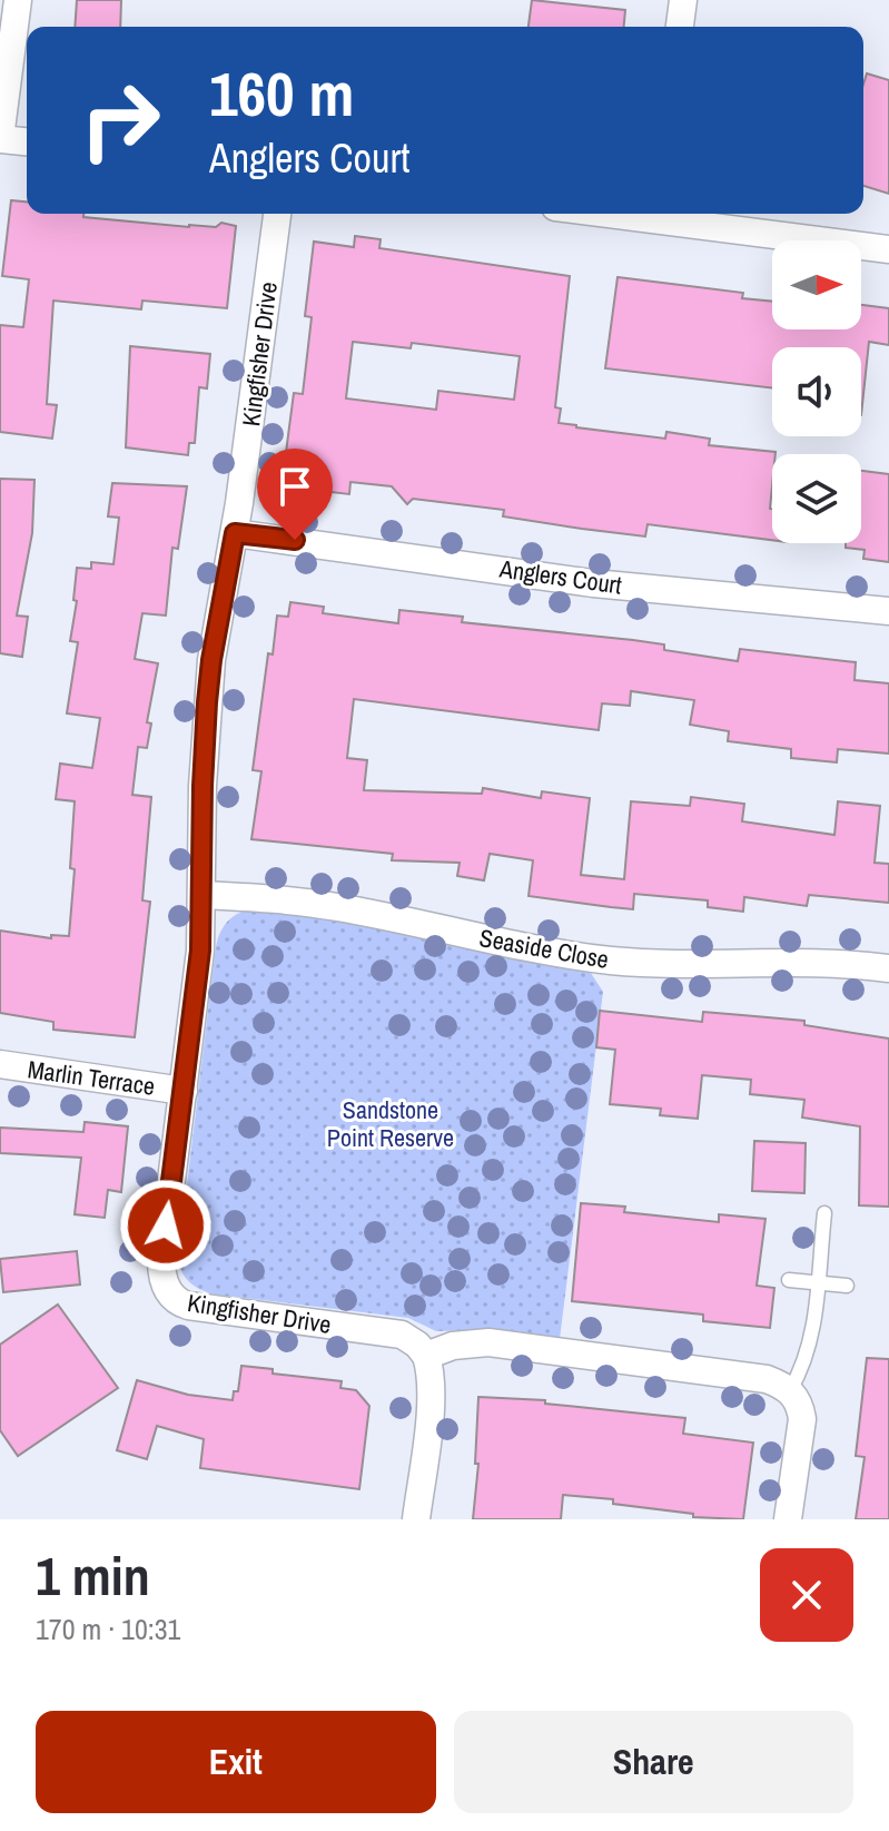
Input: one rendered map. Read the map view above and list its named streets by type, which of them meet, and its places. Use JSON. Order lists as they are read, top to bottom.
{
  "streets": {
    "street": [
      "Kingfisher Drive",
      "Anglers Court",
      "Seaside Close",
      "Marlin Terrace"
    ]
  },
  "crossings": [
    ["Kingfisher Drive", "Anglers Court"],
    ["Kingfisher Drive", "Seaside Close"],
    ["Kingfisher Drive", "Marlin Terrace"]
  ],
  "parks": ["Sandstone Point Reserve"],
  "north": "right",
  "page": {
    "turn": ["160 m", "Anglers Court"],
    "heading": ["1 min", "170 m · 10:31"],
    "buttons": ["Exit", "Share"]
  }
}
